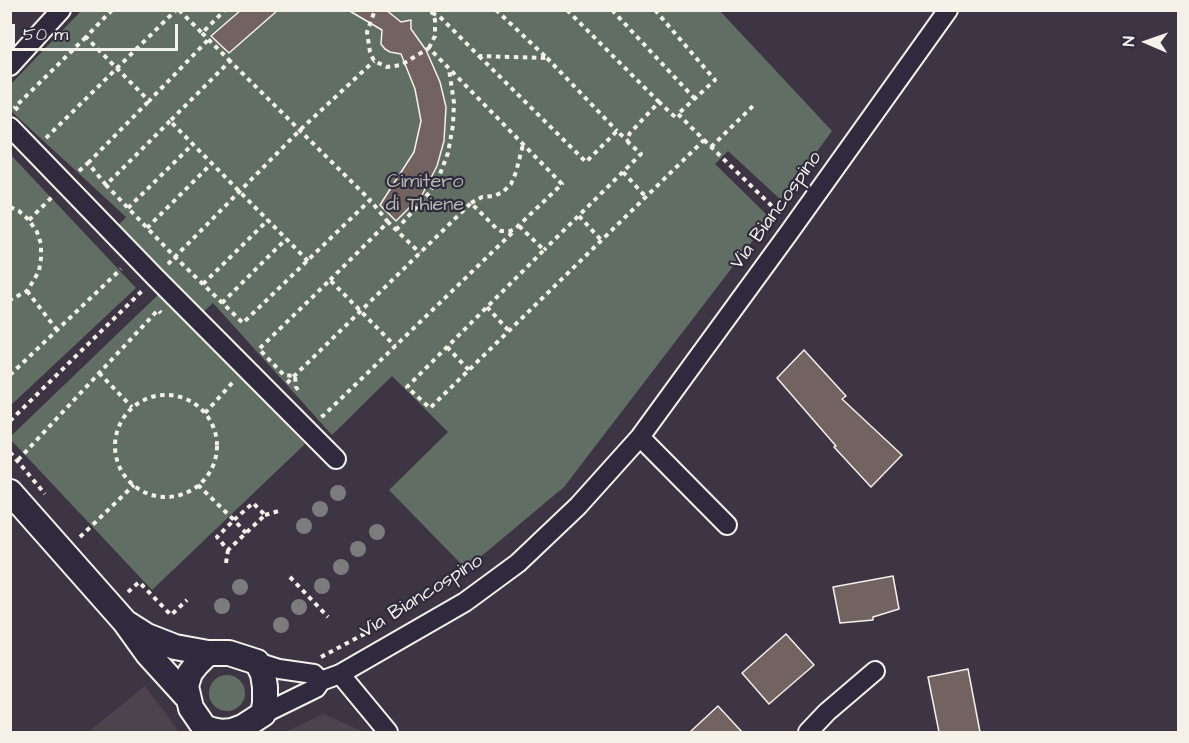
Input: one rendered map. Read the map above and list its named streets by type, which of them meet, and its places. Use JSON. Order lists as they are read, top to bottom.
{
  "streets": {
    "street": ["Via Biancospino"]
  },
  "parks": ["Cimitero di Thiene"],
  "scale_bar": "50 m",
  "north": "left"
}
